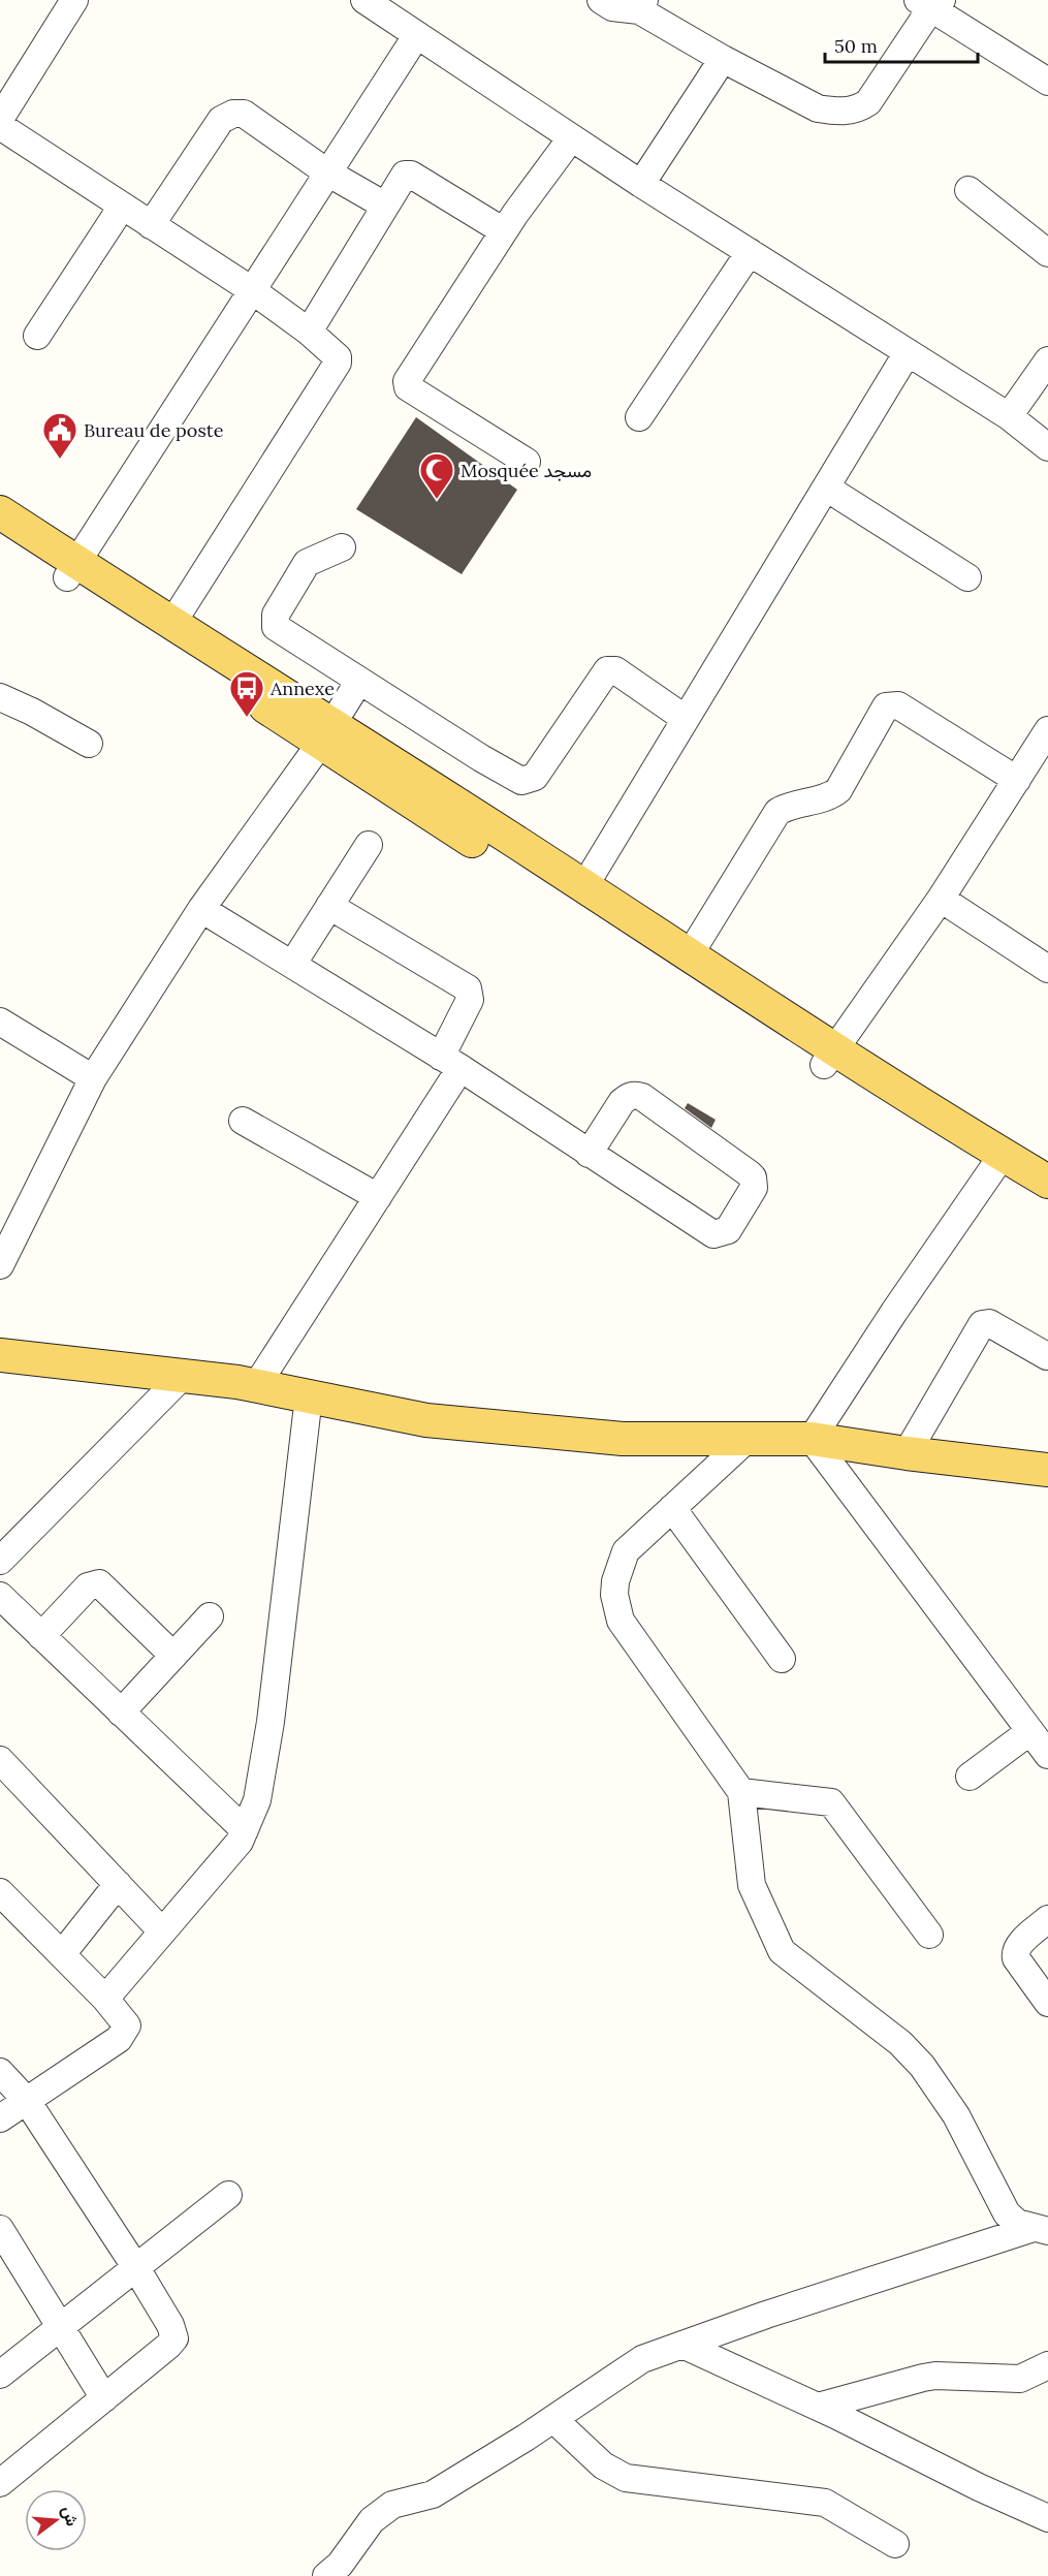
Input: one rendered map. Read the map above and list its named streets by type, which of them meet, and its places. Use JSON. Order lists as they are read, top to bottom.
{
  "places": {
    "public building": ["Bureau de poste"],
    "mosque": ["Mosquée مسجد"],
    "bus stop": ["Annexe"]
  },
  "scale_bar": "50 m",
  "north": "right"
}
